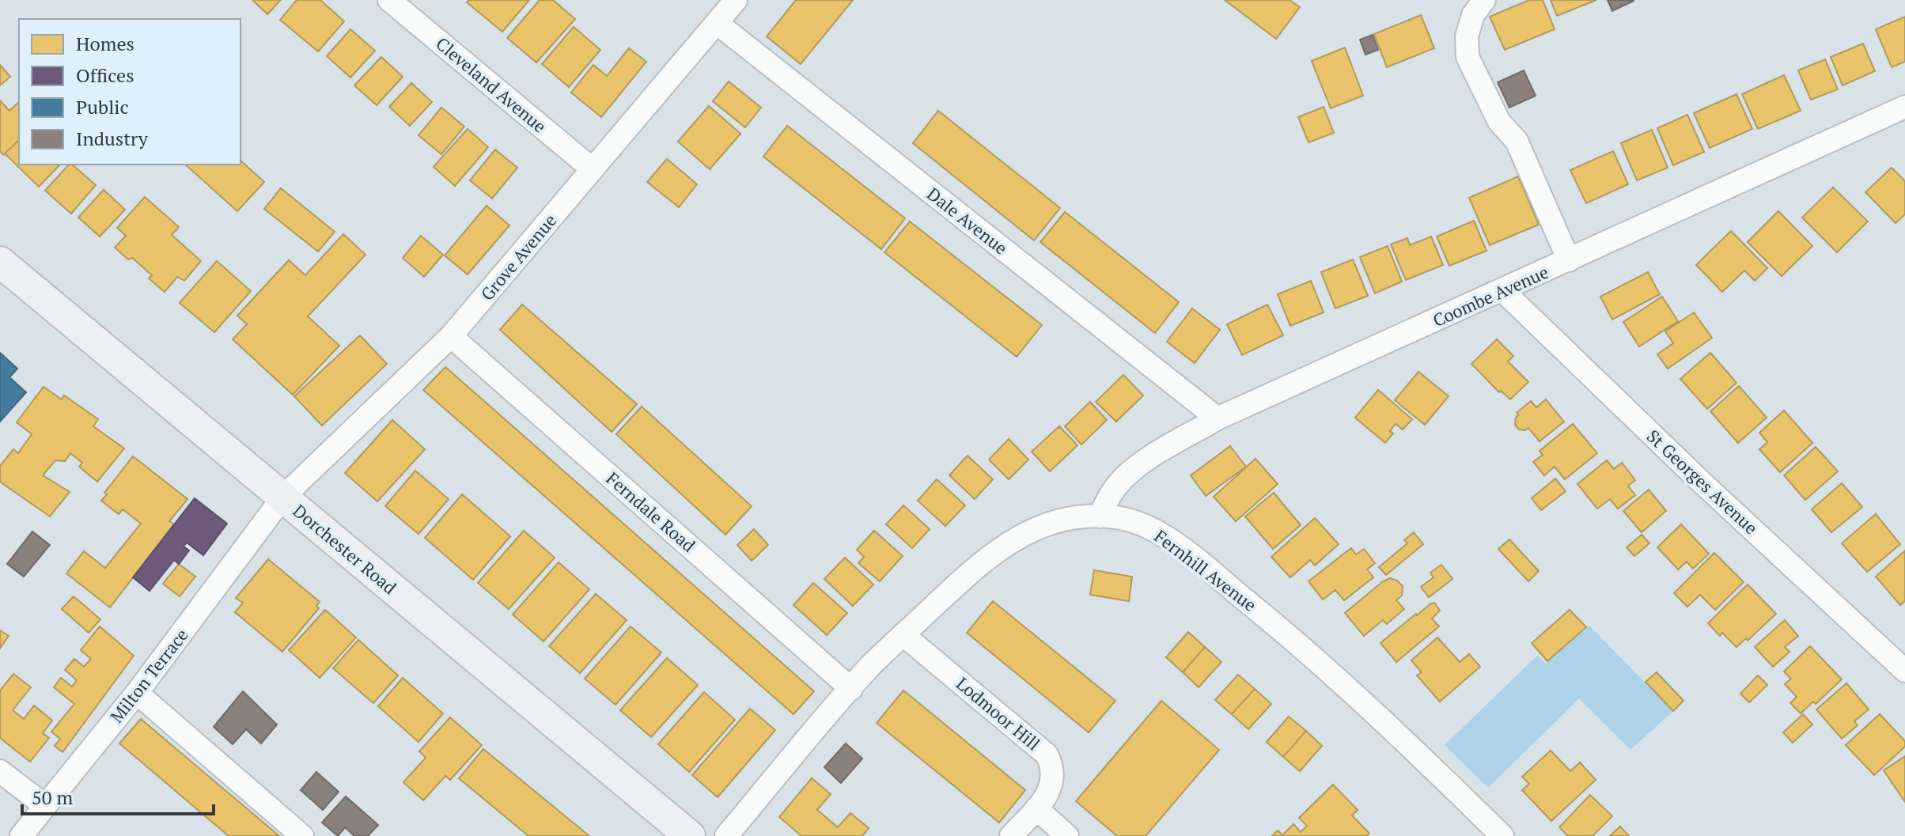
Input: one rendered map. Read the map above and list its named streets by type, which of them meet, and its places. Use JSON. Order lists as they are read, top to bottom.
{
  "streets": {
    "main road": ["Dorchester Road"],
    "street": [
      "Cleveland Avenue",
      "Dale Avenue",
      "Grove Avenue",
      "Coombe Avenue",
      "St Georges Avenue",
      "Ferndale Road",
      "Fernhill Avenue",
      "Milton Terrace",
      "Lodmoor Hill"
    ]
  },
  "crossings": [
    ["Cleveland Avenue", "Grove Avenue"],
    ["Dale Avenue", "Grove Avenue"],
    ["Dale Avenue", "Coombe Avenue"],
    ["Grove Avenue", "Ferndale Road"],
    ["Grove Avenue", "Dorchester Road"],
    ["Grove Avenue", "Milton Terrace"],
    ["Coombe Avenue", "St Georges Avenue"],
    ["Coombe Avenue", "Fernhill Avenue"],
    ["Ferndale Road", "Fernhill Avenue"],
    ["Dorchester Road", "Milton Terrace"],
    ["Fernhill Avenue", "Lodmoor Hill"]
  ],
  "legend": [
    "Homes",
    "Offices",
    "Public",
    "Industry"
  ],
  "scale_bar": "50 m"
}
